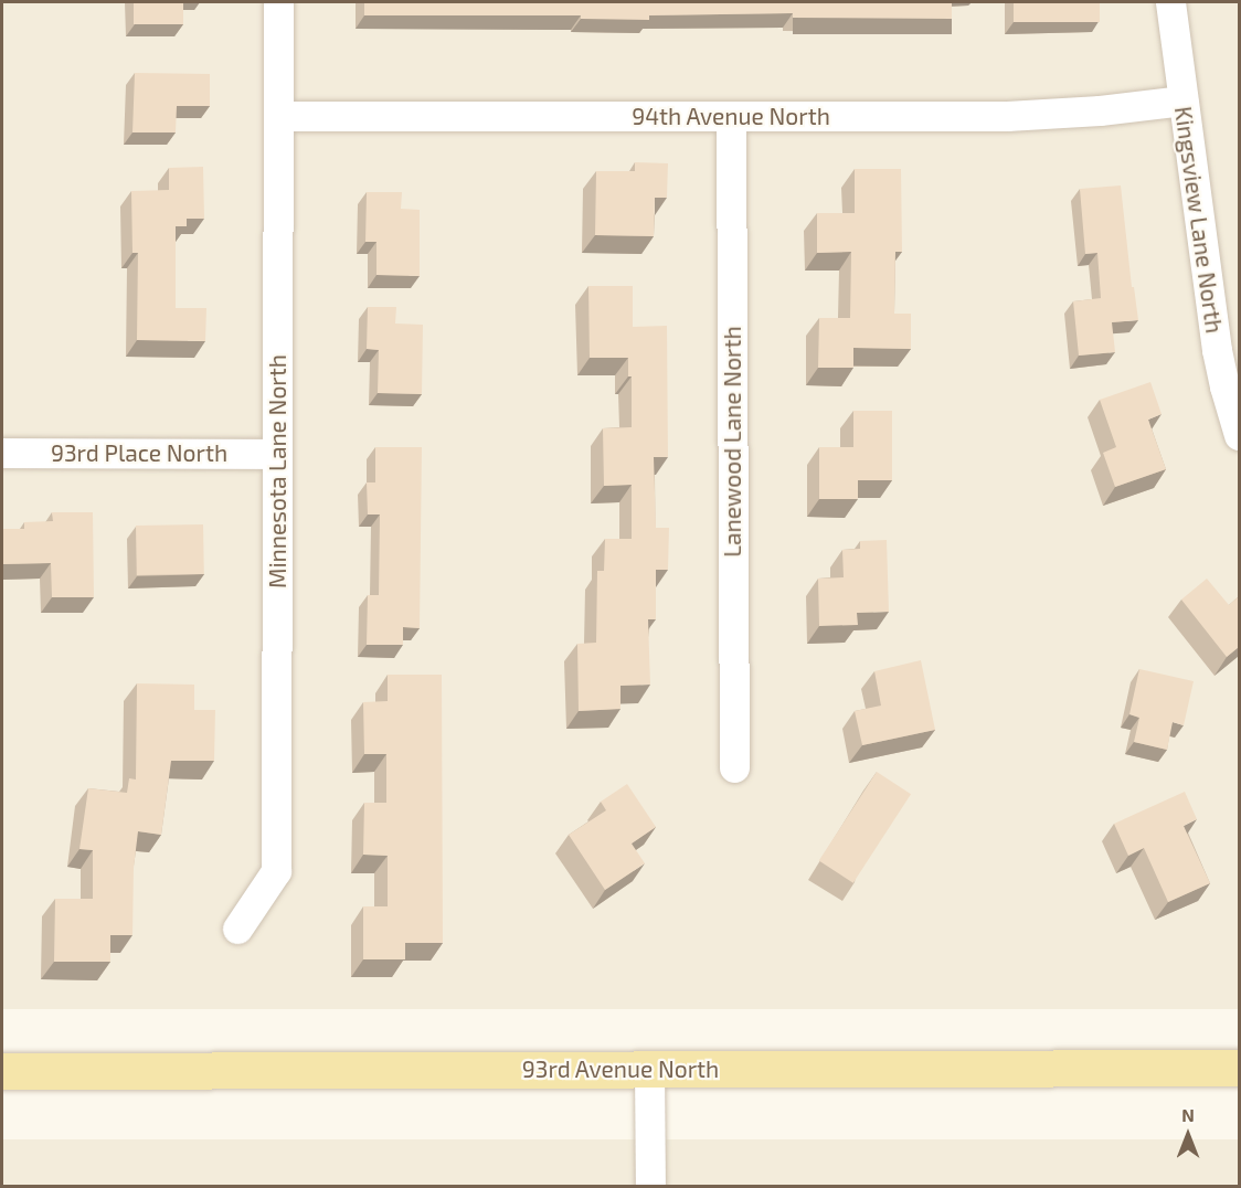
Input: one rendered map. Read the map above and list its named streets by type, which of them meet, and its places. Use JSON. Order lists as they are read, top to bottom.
{
  "streets": {
    "main road": ["93rd Avenue North"],
    "street": [
      "94th Avenue North",
      "Kingsview Lane North",
      "Lanewood Lane North",
      "93rd Place North",
      "Minnesota Lane North"
    ]
  },
  "crossings": [
    ["94th Avenue North", "Kingsview Lane North"],
    ["94th Avenue North", "Lanewood Lane North"],
    ["94th Avenue North", "Minnesota Lane North"],
    ["93rd Place North", "Minnesota Lane North"]
  ],
  "north": "top"
}
